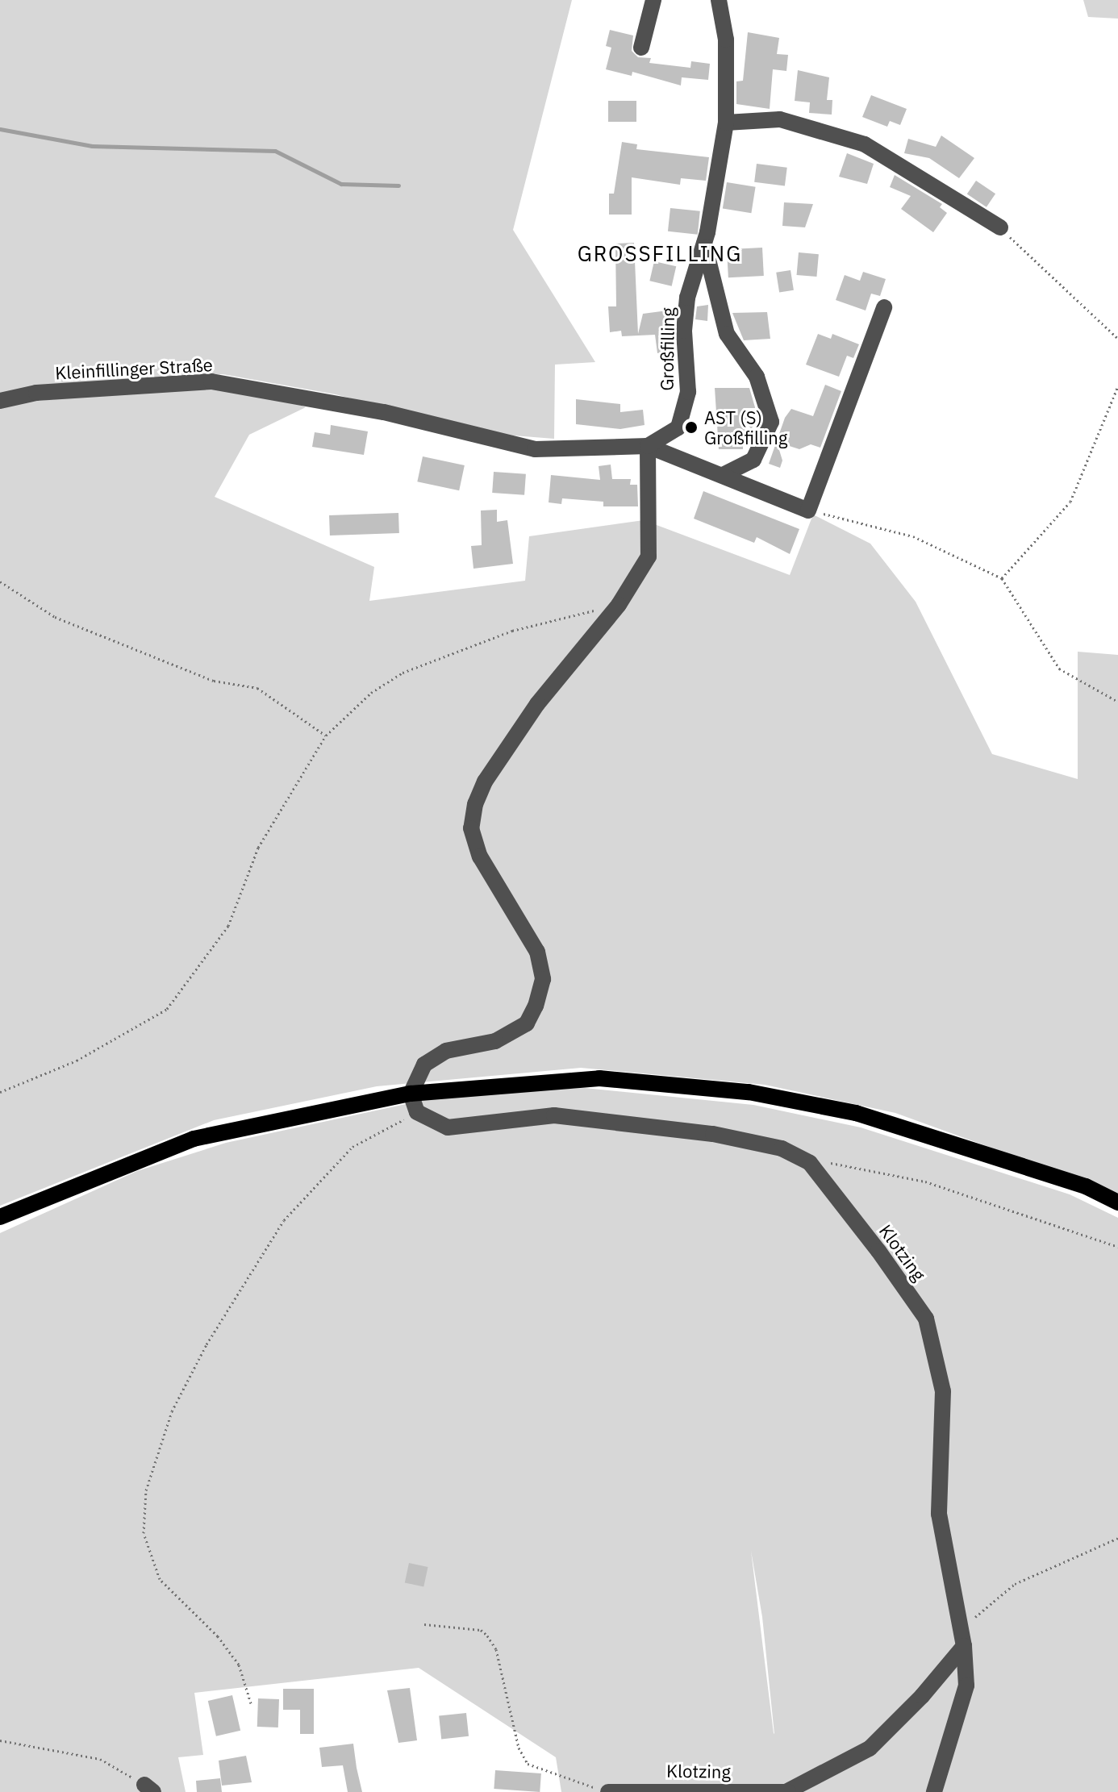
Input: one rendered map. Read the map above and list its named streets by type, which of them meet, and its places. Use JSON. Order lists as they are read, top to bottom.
{
  "streets": {
    "street": ["Großfilling", "Kleinfillinger Straße", "Klotzing"]
  },
  "crossings": [
    ["Großfilling", "Kleinfillinger Straße"]
  ],
  "districts": ["GROSSFILLING"],
  "places": ["AST (S) Großfilling"]
}
